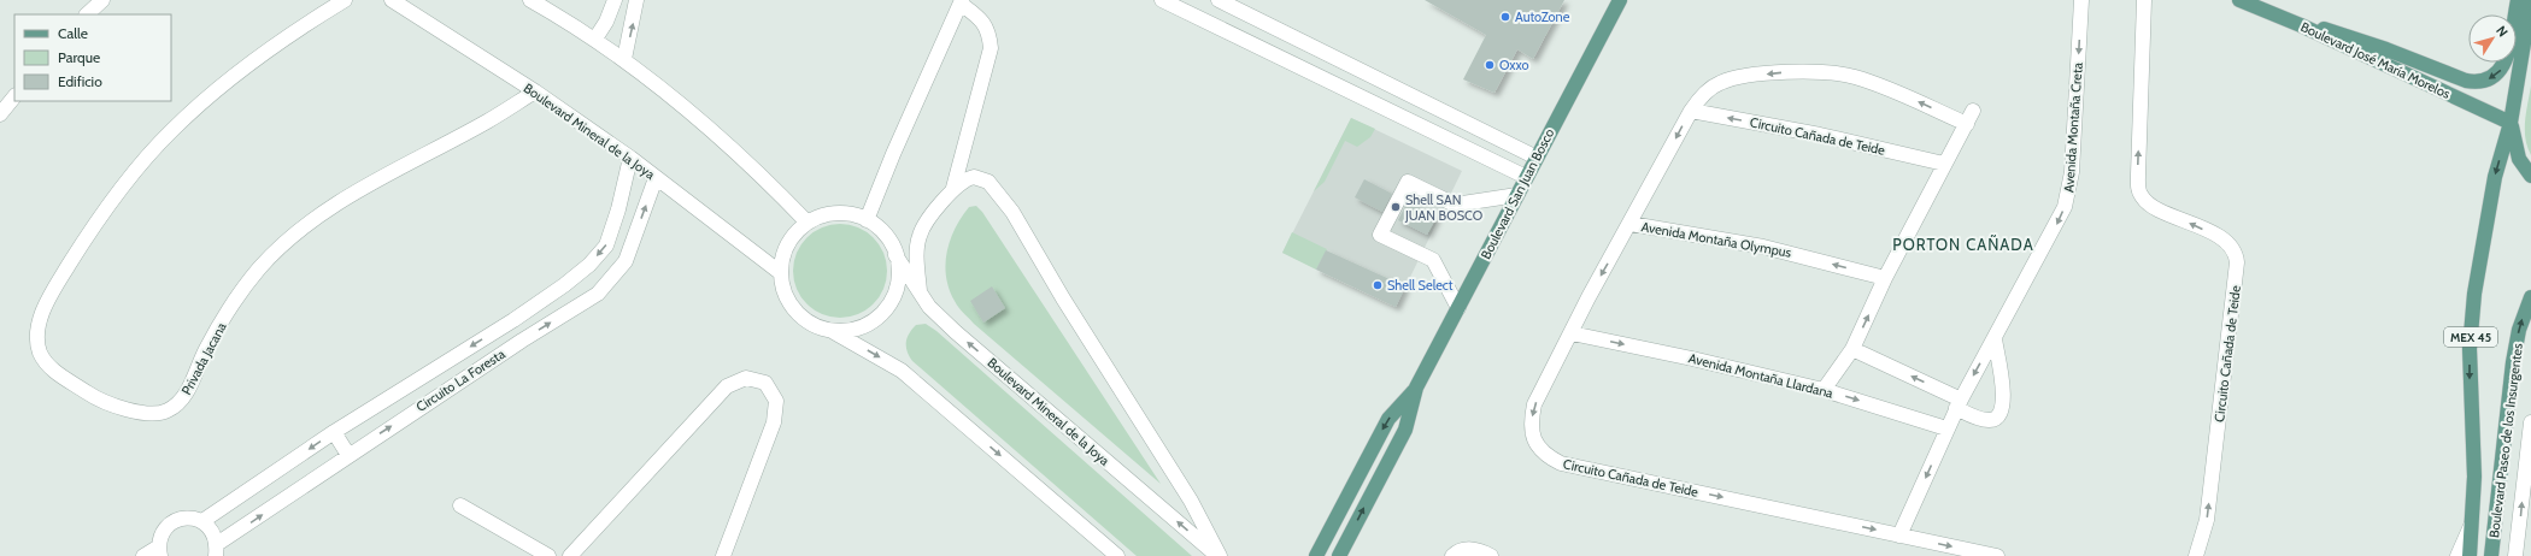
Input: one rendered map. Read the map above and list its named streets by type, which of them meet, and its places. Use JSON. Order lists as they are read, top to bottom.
{
  "streets": {
    "main road": [
      "Boulevard José María Morelos",
      "Boulevard San Juan Bosco",
      "MEX 45",
      "Boulevard Paseo de los Insurgentes"
    ],
    "street": [
      "Avenida Montaña Creta",
      "Boulevard Mineral de la Joya",
      "Circuito Cañada de Teide",
      "Avenida Montaña Olympus",
      "Privada Jacana",
      "Avenida Montaña Llardana",
      "Circuito La Foresta"
    ]
  },
  "crossings": [
    ["Boulevard José María Morelos", "MEX 45"],
    ["Boulevard José María Morelos", "Boulevard Paseo de los Insurgentes"],
    ["Avenida Montaña Creta", "Avenida Montaña Llardana"],
    ["Boulevard Mineral de la Joya", "Privada Jacana"],
    ["Boulevard Mineral de la Joya", "Circuito La Foresta"],
    ["Circuito Cañada de Teide", "Avenida Montaña Olympus"],
    ["Circuito Cañada de Teide", "Avenida Montaña Llardana"],
    ["MEX 45", "Boulevard Paseo de los Insurgentes"]
  ],
  "one_way": ["Avenida Montaña Olympus", "Avenida Montaña Llardana"],
  "districts": ["PORTON CAÑADA"],
  "places": [
    "AutoZone",
    "Oxxo",
    "Shell SAN JUAN BOSCO",
    "Shell Select"
  ],
  "legend": ["Calle", "Parque", "Edificio"],
  "north": "top right"
}
